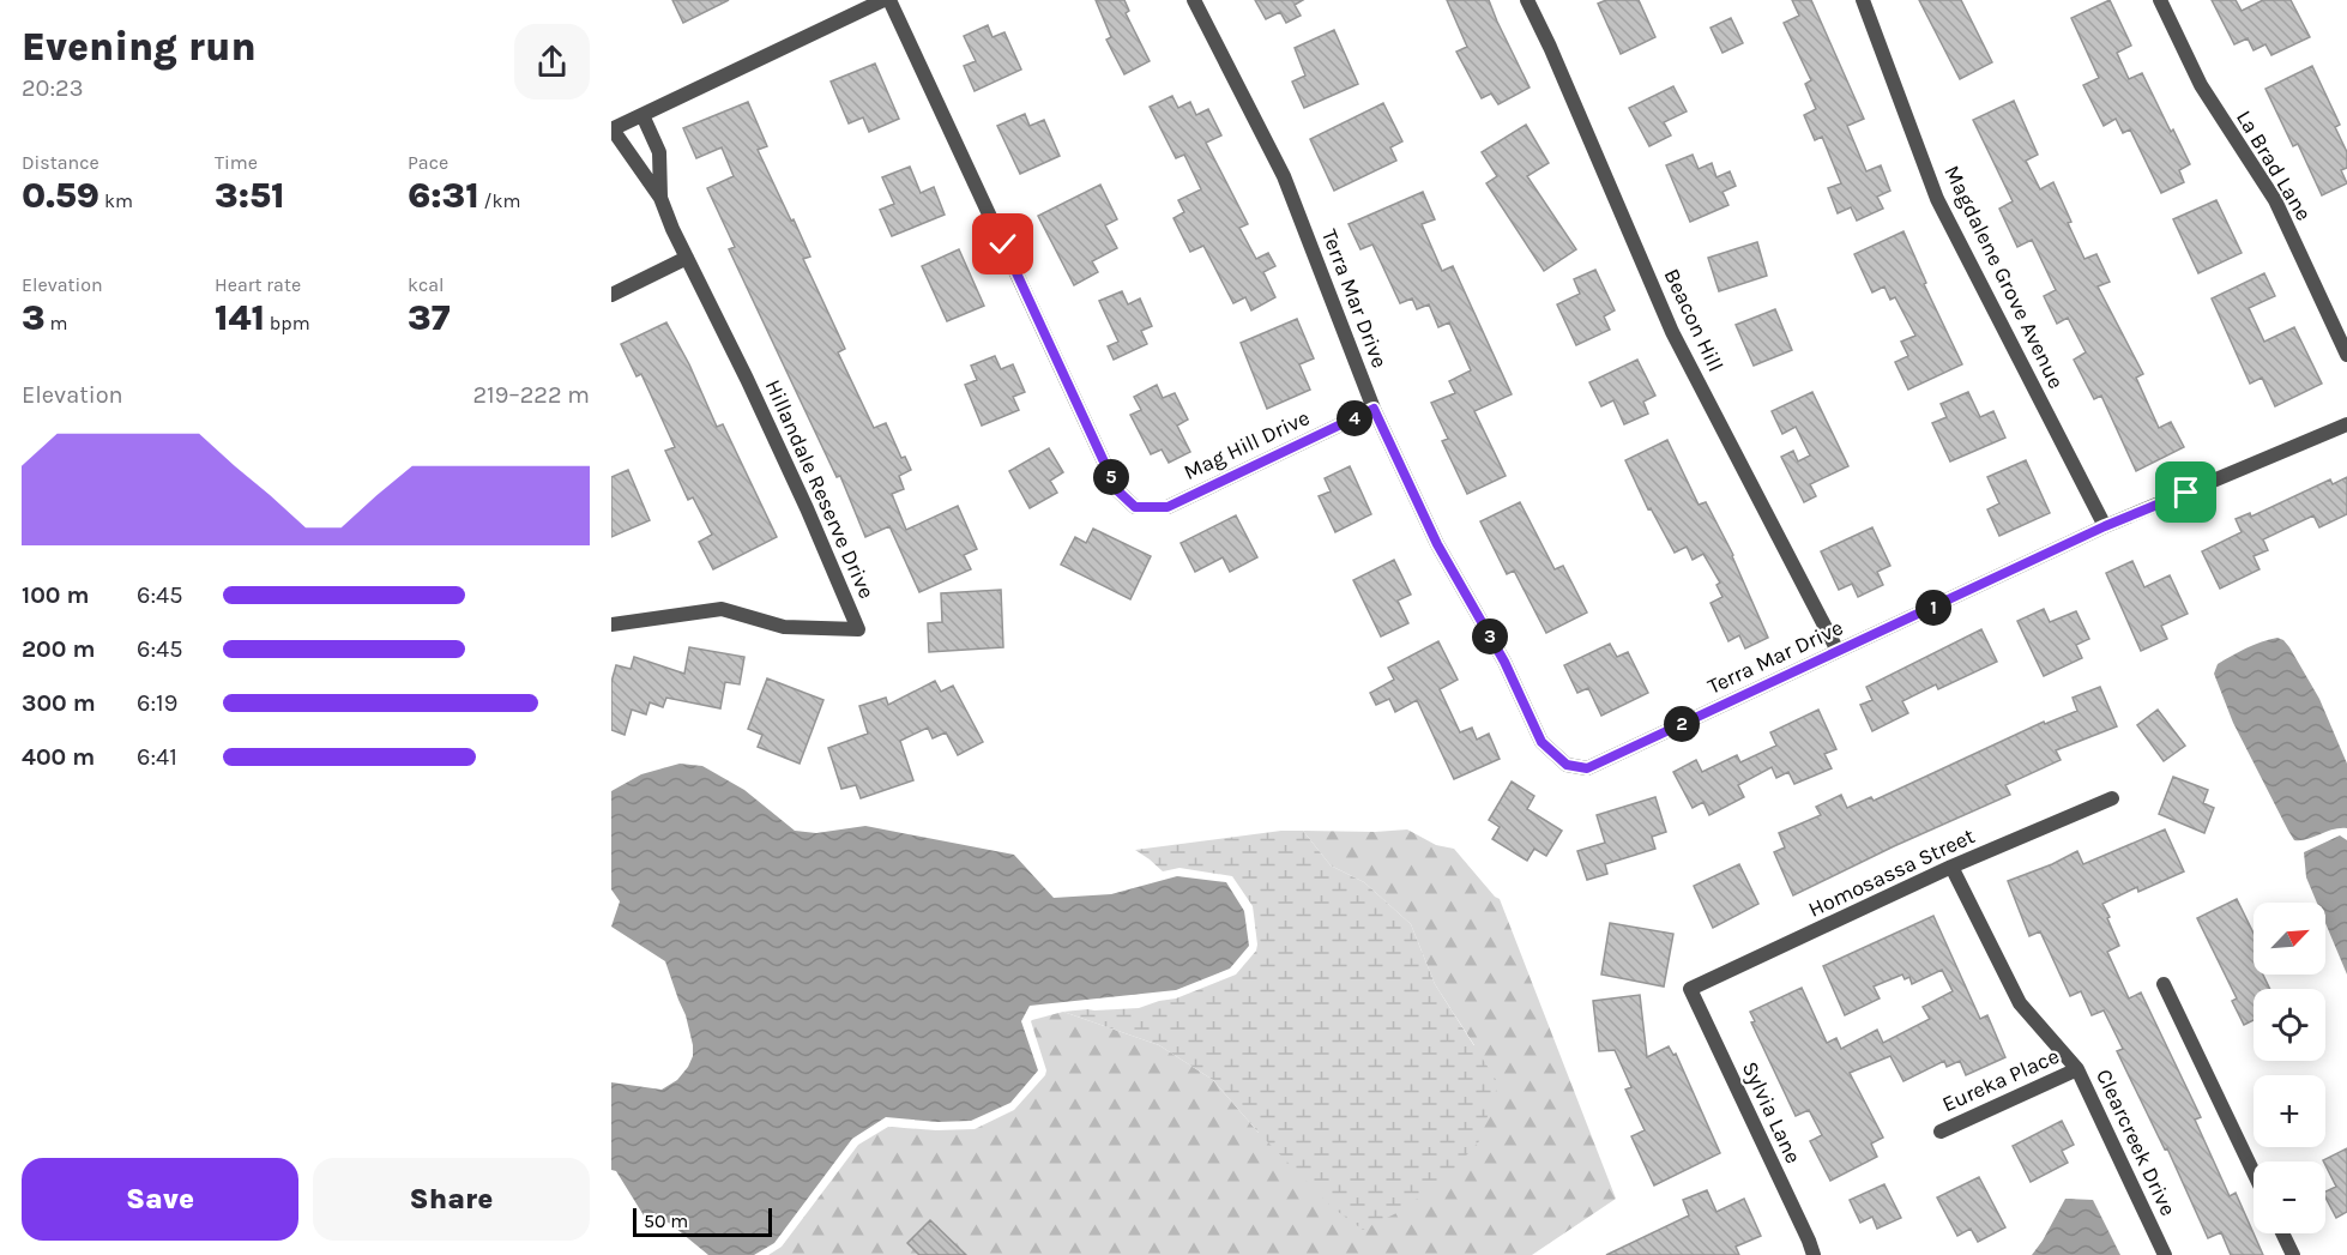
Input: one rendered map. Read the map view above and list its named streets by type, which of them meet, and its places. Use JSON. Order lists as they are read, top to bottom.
{
  "streets": {
    "street": [
      "La Brad Lane",
      "Magdalene Grove Avenue",
      "Terra Mar Drive",
      "Beacon Hill",
      "Mag Hill Drive",
      "Hillandale Reserve Drive",
      "Homosassa Street",
      "Eureka Place",
      "Sylvia Lane",
      "Clearcreek Drive"
    ]
  },
  "crossings": [
    ["Magdalene Grove Avenue", "Terra Mar Drive"],
    ["Terra Mar Drive", "Beacon Hill"],
    ["Terra Mar Drive", "Mag Hill Drive"],
    ["Homosassa Street", "Sylvia Lane"],
    ["Homosassa Street", "Clearcreek Drive"],
    ["Eureka Place", "Clearcreek Drive"]
  ],
  "scale_bar": "50 m",
  "north": "top right",
  "page": {
    "heading": ["Evening run", "20:23"],
    "stats": [
      ["Distance", "0.59 km"],
      ["Time", "3:51"],
      ["Pace", "6:31 /km"],
      ["Elevation", "3 m"],
      ["Heart rate", "141 bpm"],
      ["kcal", "37"]
    ],
    "chart": ["Elevation", "219–222 m"],
    "pins": [
      "4",
      "5",
      "1",
      "3",
      "2"
    ],
    "list": [
      {
        "name": "100 m",
        "note": "6:45"
      },
      {
        "name": "200 m",
        "note": "6:45"
      },
      {
        "name": "300 m",
        "note": "6:19"
      },
      {
        "name": "400 m",
        "note": "6:41"
      }
    ],
    "map_buttons": ["+", "−"],
    "buttons": ["Save", "Share"],
    "scale": "50 m"
  }
}
